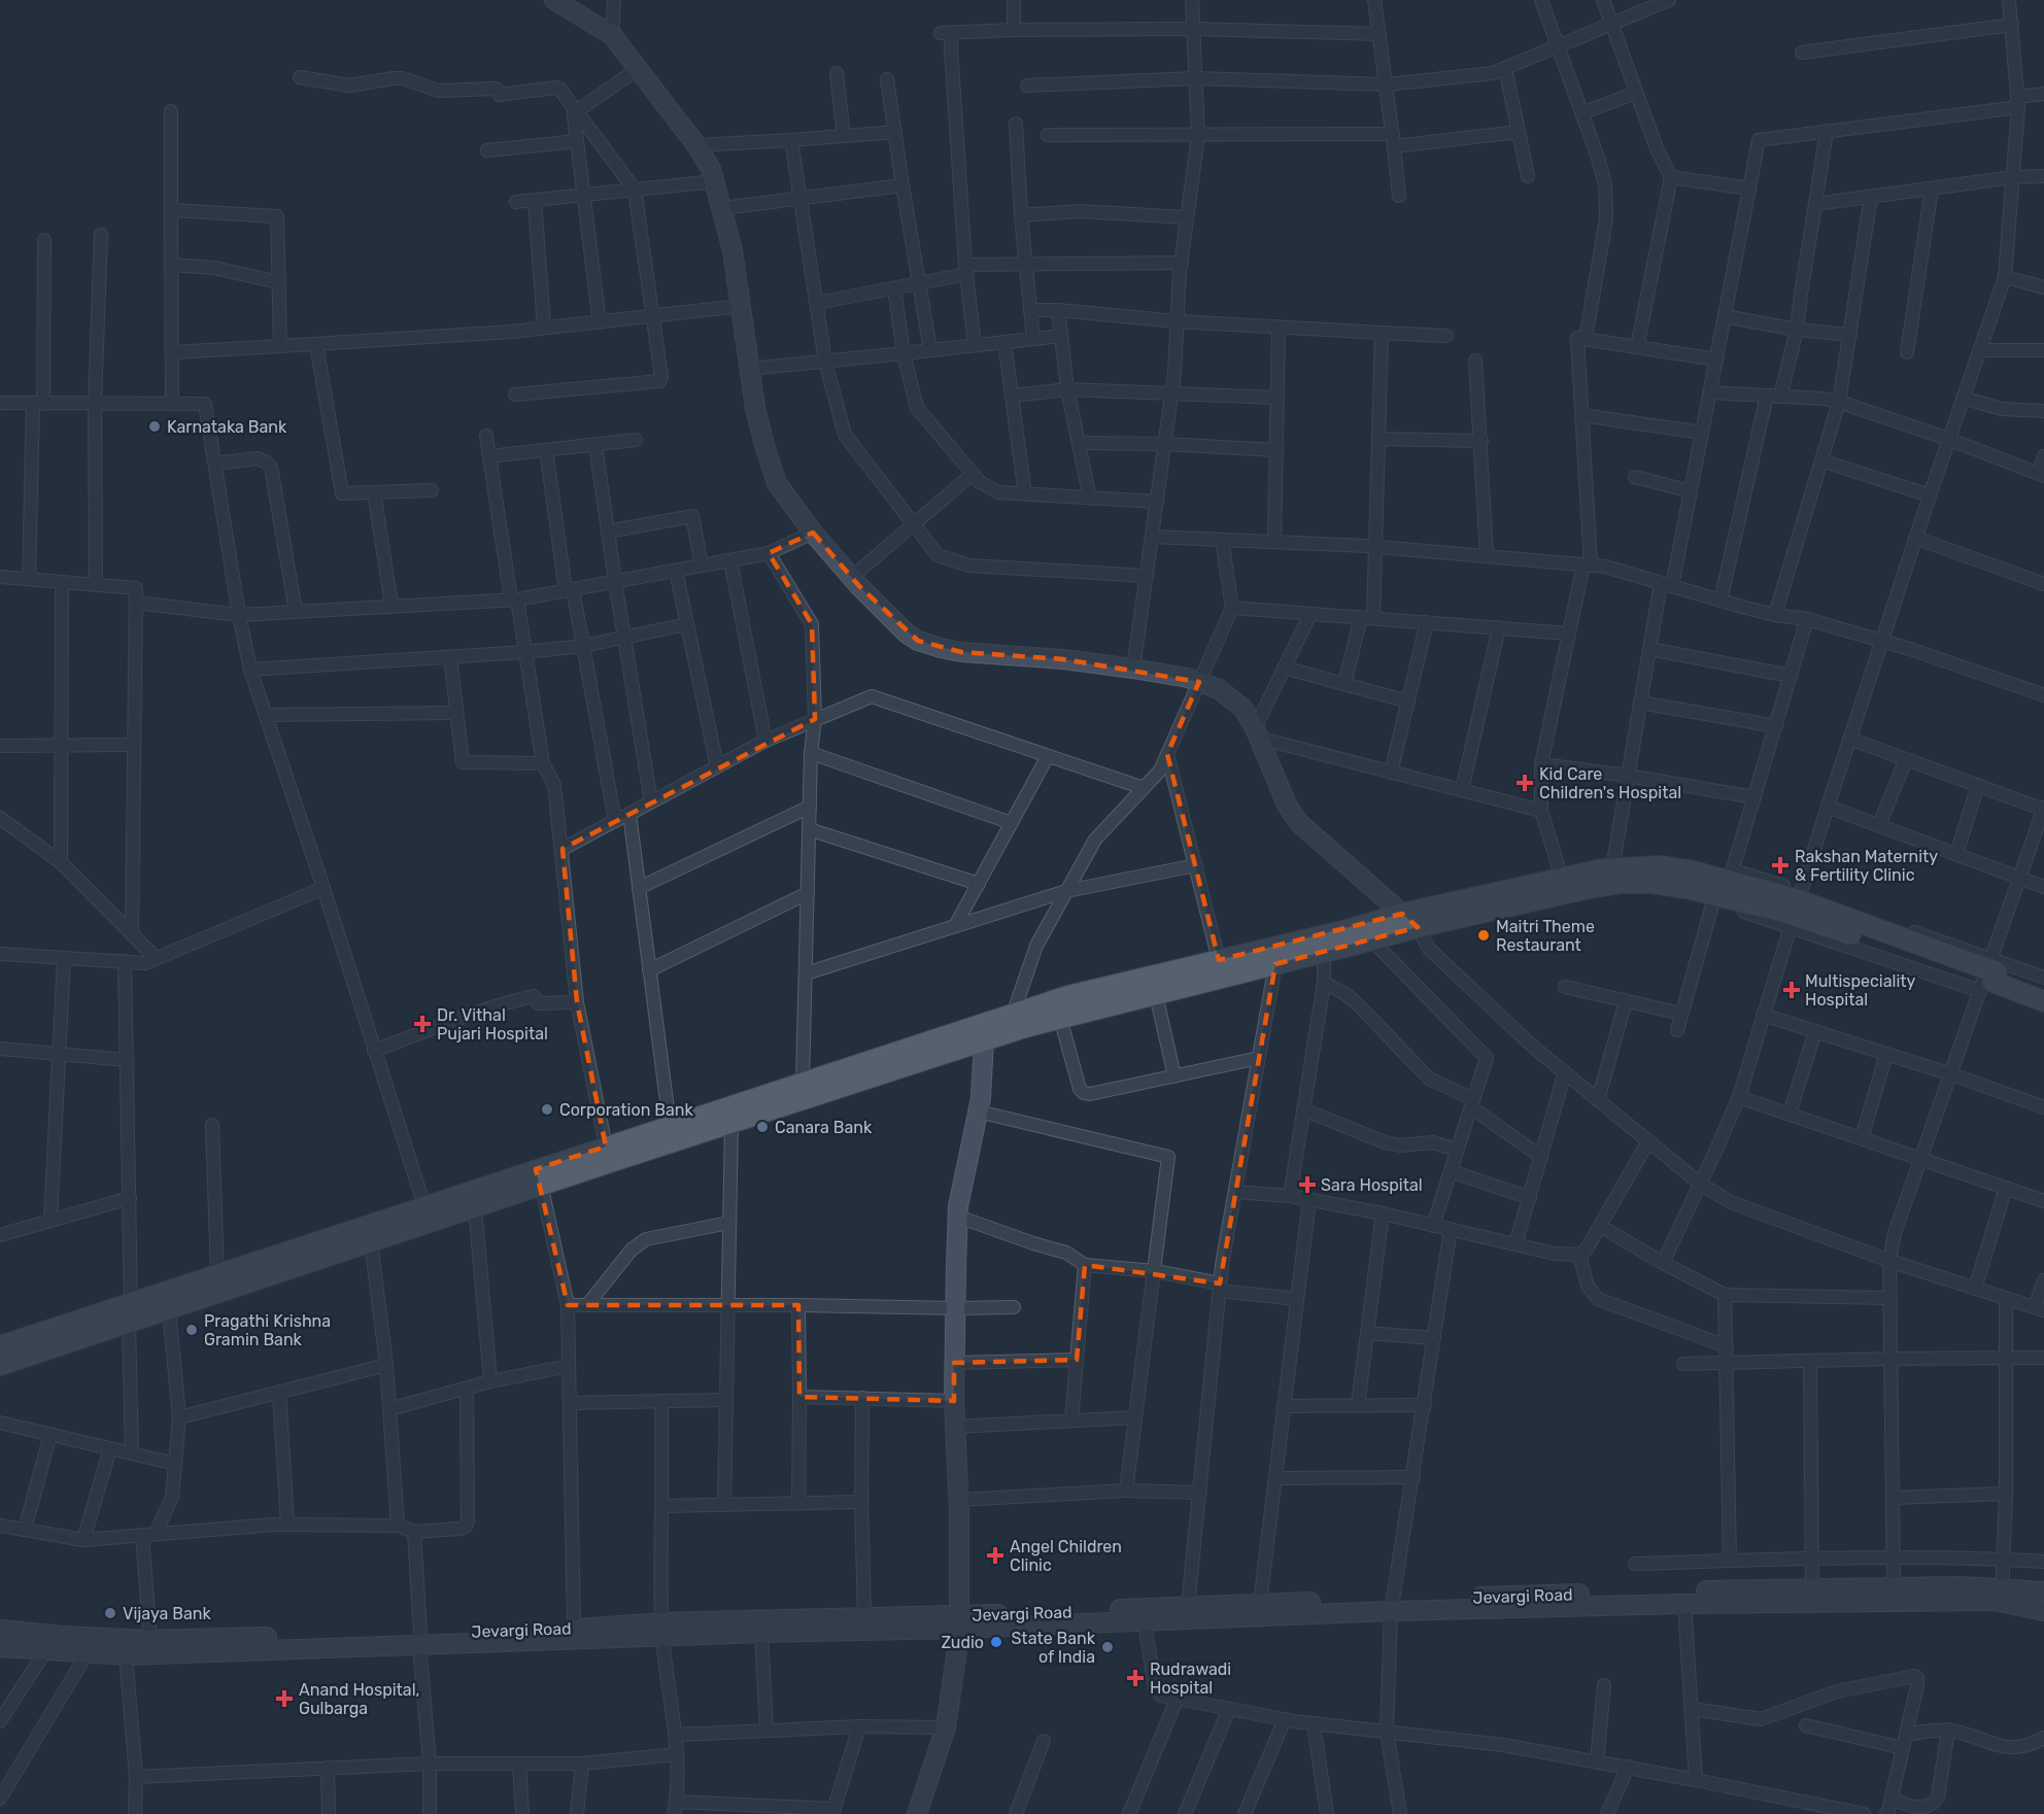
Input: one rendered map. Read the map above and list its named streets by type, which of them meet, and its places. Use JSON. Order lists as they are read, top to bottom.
{
  "streets": {
    "main road": ["Jevargi Road"]
  },
  "places": {
    "other": [
      "Karnataka Bank",
      "Maitri Theme Restaurant",
      "Corporation Bank",
      "Canara Bank",
      "Pragathi Krishna Gramin Bank",
      "Vijaya Bank",
      "Zudio",
      "State Bank of India"
    ],
    "health": [
      "Kid Care Children's Hospital",
      "Rakshan Maternity & Fertility Clinic",
      "Multispeciality Hospital",
      "Dr. Vithal Pujari Hospital",
      "Sara Hospital",
      "Angel Children Clinic",
      "Rudrawadi Hospital",
      "Anand Hospital, Gulbarga"
    ]
  }
}
